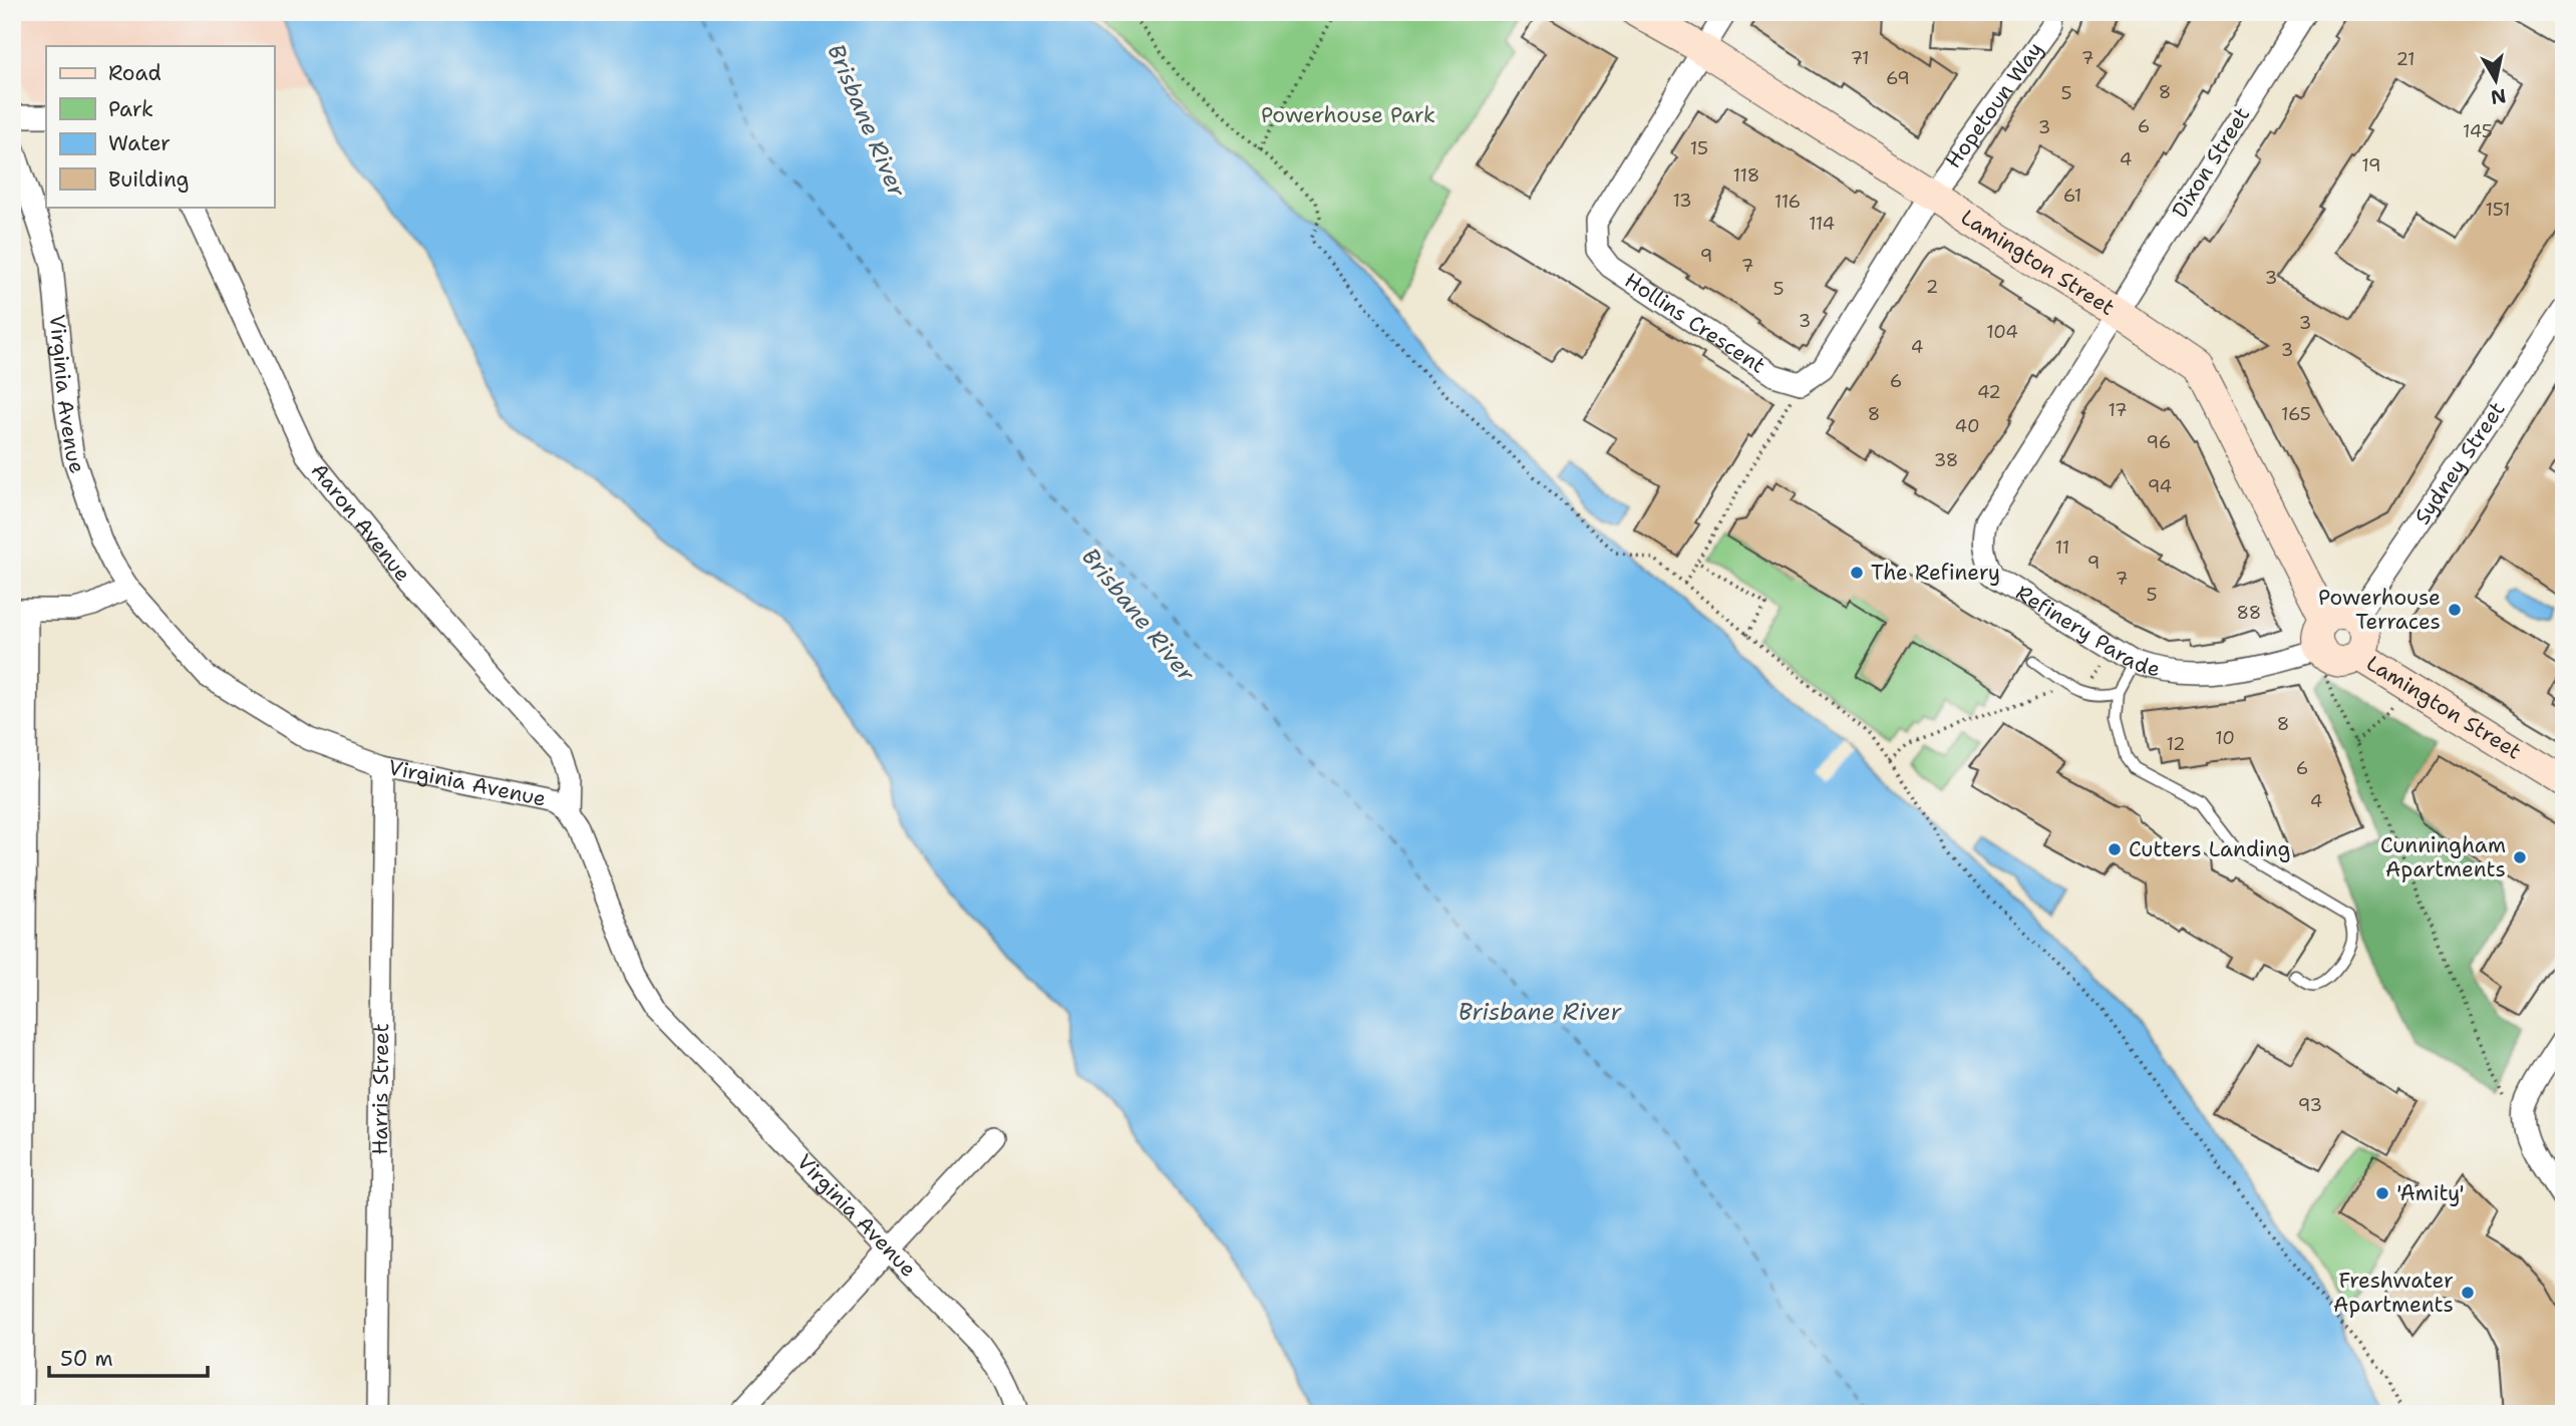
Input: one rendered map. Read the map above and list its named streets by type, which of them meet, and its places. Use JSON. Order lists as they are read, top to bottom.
{
  "streets": {
    "street": [
      "Hopetoun Way",
      "Dixon Street",
      "Lamington Street",
      "Hollins Crescent",
      "Virginia Avenue",
      "Sydney Street",
      "Aaron Avenue",
      "Refinery Parade",
      "Harris Street"
    ]
  },
  "crossings": [
    ["Hopetoun Way", "Lamington Street"],
    ["Dixon Street", "Lamington Street"],
    ["Dixon Street", "Refinery Parade"],
    ["Lamington Street", "Hollins Crescent"],
    ["Lamington Street", "Refinery Parade"],
    ["Virginia Avenue", "Aaron Avenue"],
    ["Virginia Avenue", "Harris Street"]
  ],
  "water": ["Brisbane River"],
  "parks": ["Powerhouse Park"],
  "places": [
    "The Refinery",
    "Powerhouse Terraces",
    "Cutters Landing",
    "Cunningham Apartments",
    "'Amity'",
    "Freshwater Apartments"
  ],
  "house_numbers": [
    "71",
    "7",
    "21",
    "69",
    "8",
    "5",
    "6",
    "3",
    "145",
    "15",
    "4",
    "19",
    "118",
    "61",
    "13",
    "116",
    "151",
    "114",
    "9",
    "7",
    "3",
    "2",
    "5",
    "3",
    "3",
    "104",
    "4",
    "3",
    "6",
    "42",
    "17",
    "8",
    "165",
    "40",
    "96",
    "38",
    "94",
    "11",
    "9",
    "7",
    "5",
    "88",
    "8",
    "10",
    "12",
    "6",
    "4",
    "93"
  ],
  "legend": [
    "Road",
    "Park",
    "Water",
    "Building"
  ],
  "scale_bar": "50 m",
  "north": "bottom"
}
